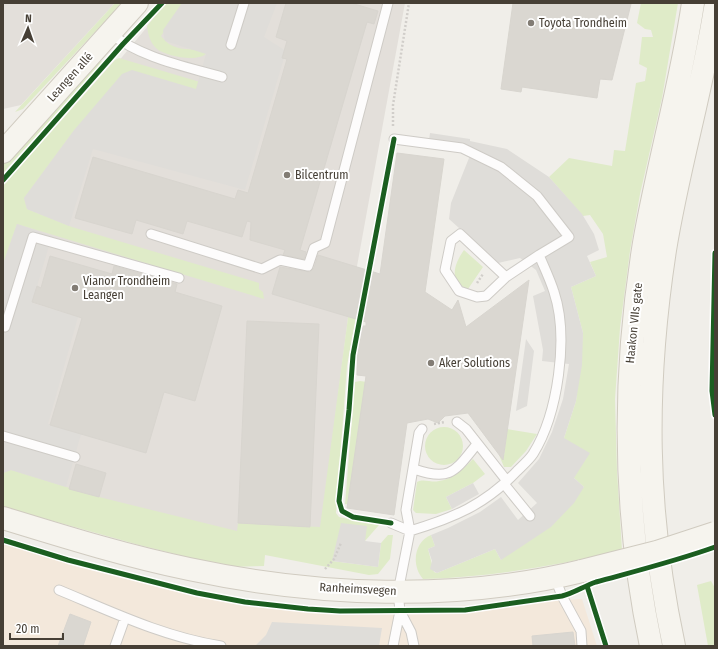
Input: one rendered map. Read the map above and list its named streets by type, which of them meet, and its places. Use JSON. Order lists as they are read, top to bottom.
{
  "streets": {
    "main road": ["Leangen allé", "Haakon VIIs gate", "Ranheimsvegen"]
  },
  "places": [
    "Toyota Trondheim",
    "Bilcentrum",
    "Vianor Trondheim Leangen",
    "Aker Solutions"
  ],
  "scale_bar": "20 m",
  "north": "top"
}
